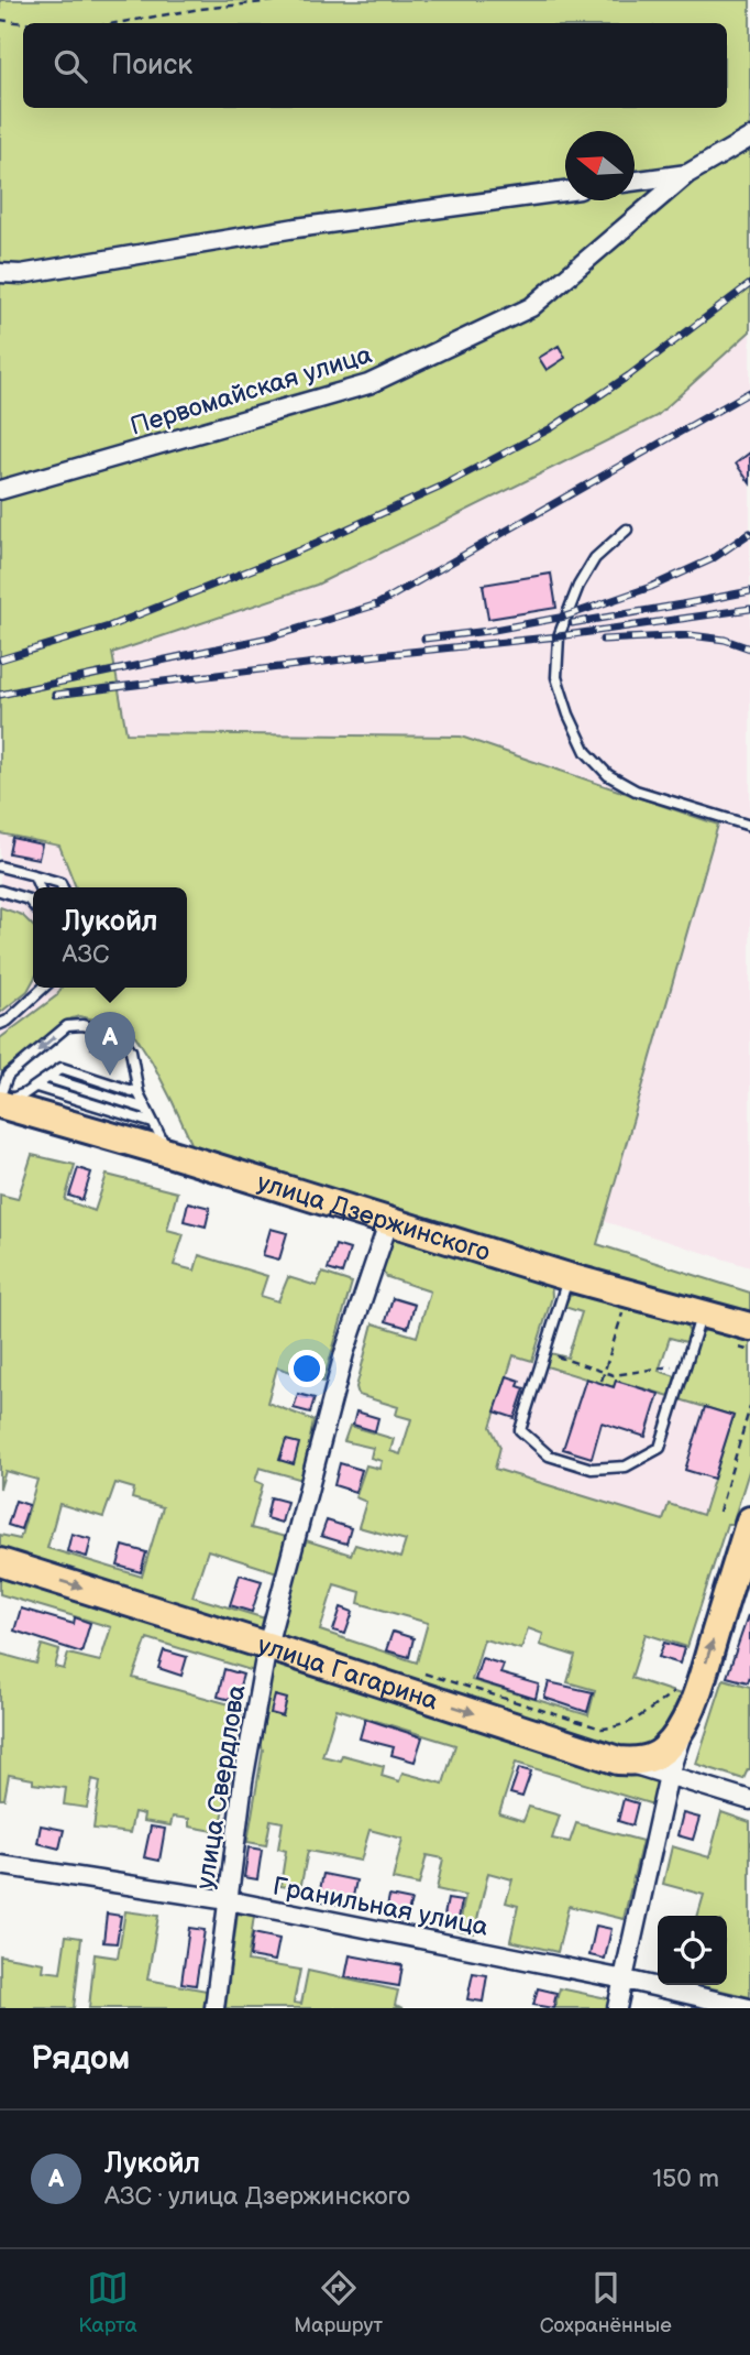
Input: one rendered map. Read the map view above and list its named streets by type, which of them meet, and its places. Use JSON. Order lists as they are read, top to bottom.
{
  "streets": {
    "main road": ["улица Дзержинского", "улица Гагарина"],
    "street": ["Первомайская улица", "улица Свердлова", "Гранильная улица"]
  },
  "crossings": [
    ["улица Дзержинского", "улица Свердлова"],
    ["улица Гагарина", "улица Свердлова"],
    ["улица Свердлова", "Гранильная улица"]
  ],
  "one_way": ["улица Гагарина"],
  "north": "left",
  "page": {
    "search": "Поиск",
    "popup": ["Лукойл", "АЗС"],
    "pins": "A",
    "heading": "Рядом",
    "list": [
      {
        "mark": "A",
        "name": "Лукойл",
        "note": "АЗС · улица Дзержинского",
        "value": "150 m"
      }
    ],
    "nav": ["Карта", "Маршрут", "Сохранённые"]
  }
}
